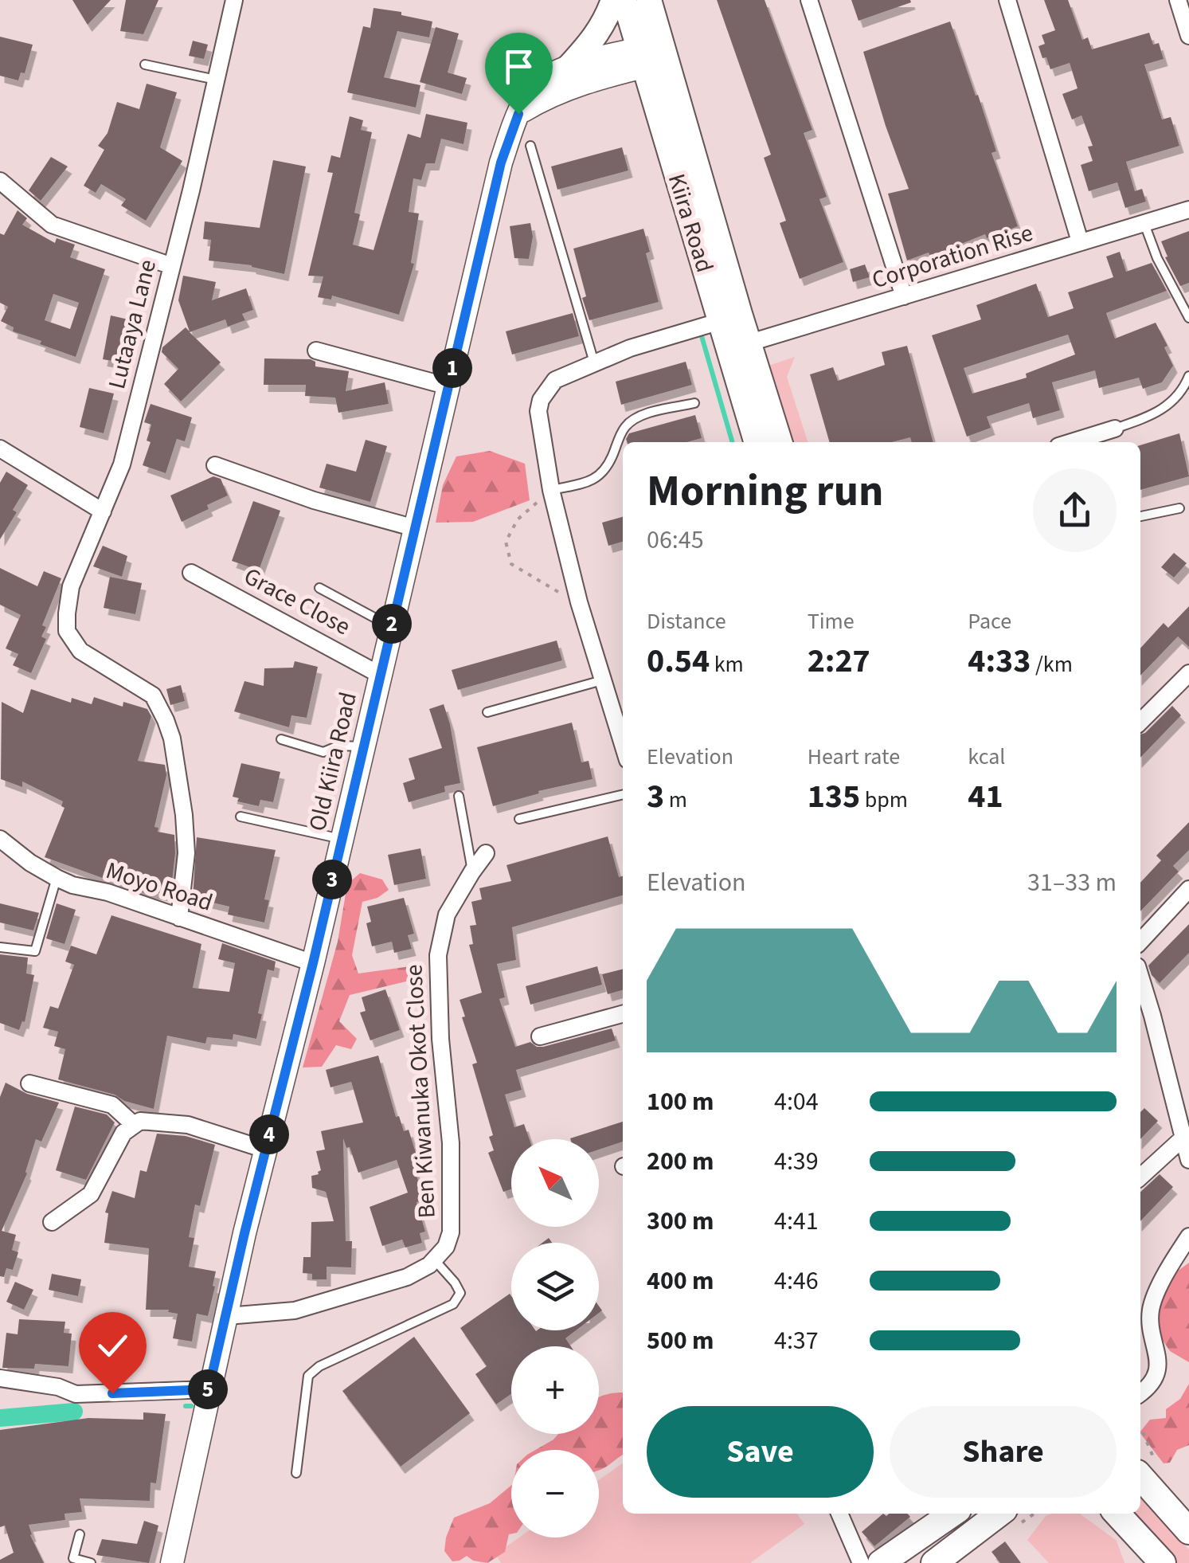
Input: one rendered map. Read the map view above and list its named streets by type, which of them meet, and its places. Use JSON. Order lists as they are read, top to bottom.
{
  "streets": {
    "main road": ["Kiira Road"],
    "street": [
      "Corporation Rise",
      "Lutaaya Lane",
      "Grace Close",
      "Old Kiira Road",
      "Moyo Road",
      "Ben Kiwanuka Okot Close"
    ]
  },
  "crossings": [
    ["Kiira Road", "Corporation Rise"],
    ["Kiira Road", "Old Kiira Road"],
    ["Lutaaya Lane", "Moyo Road"],
    ["Grace Close", "Old Kiira Road"],
    ["Old Kiira Road", "Moyo Road"]
  ],
  "north": "top left",
  "page": {
    "pins": [
      "1",
      "2",
      "3",
      "4",
      "5"
    ],
    "heading": ["Morning run", "06:45"],
    "stats": [
      ["Distance", "0.54 km"],
      ["Time", "2:27"],
      ["Pace", "4:33 /km"],
      ["Elevation", "3 m"],
      ["Heart rate", "135 bpm"],
      ["kcal", "41"]
    ],
    "chart": ["Elevation", "31–33 m"],
    "list": [
      {
        "name": "100 m",
        "note": "4:04"
      },
      {
        "name": "200 m",
        "note": "4:39"
      },
      {
        "name": "300 m",
        "note": "4:41"
      },
      {
        "name": "400 m",
        "note": "4:46"
      },
      {
        "name": "500 m",
        "note": "4:37"
      }
    ],
    "map_buttons": ["+", "−"],
    "buttons": ["Save", "Share"]
  }
}
